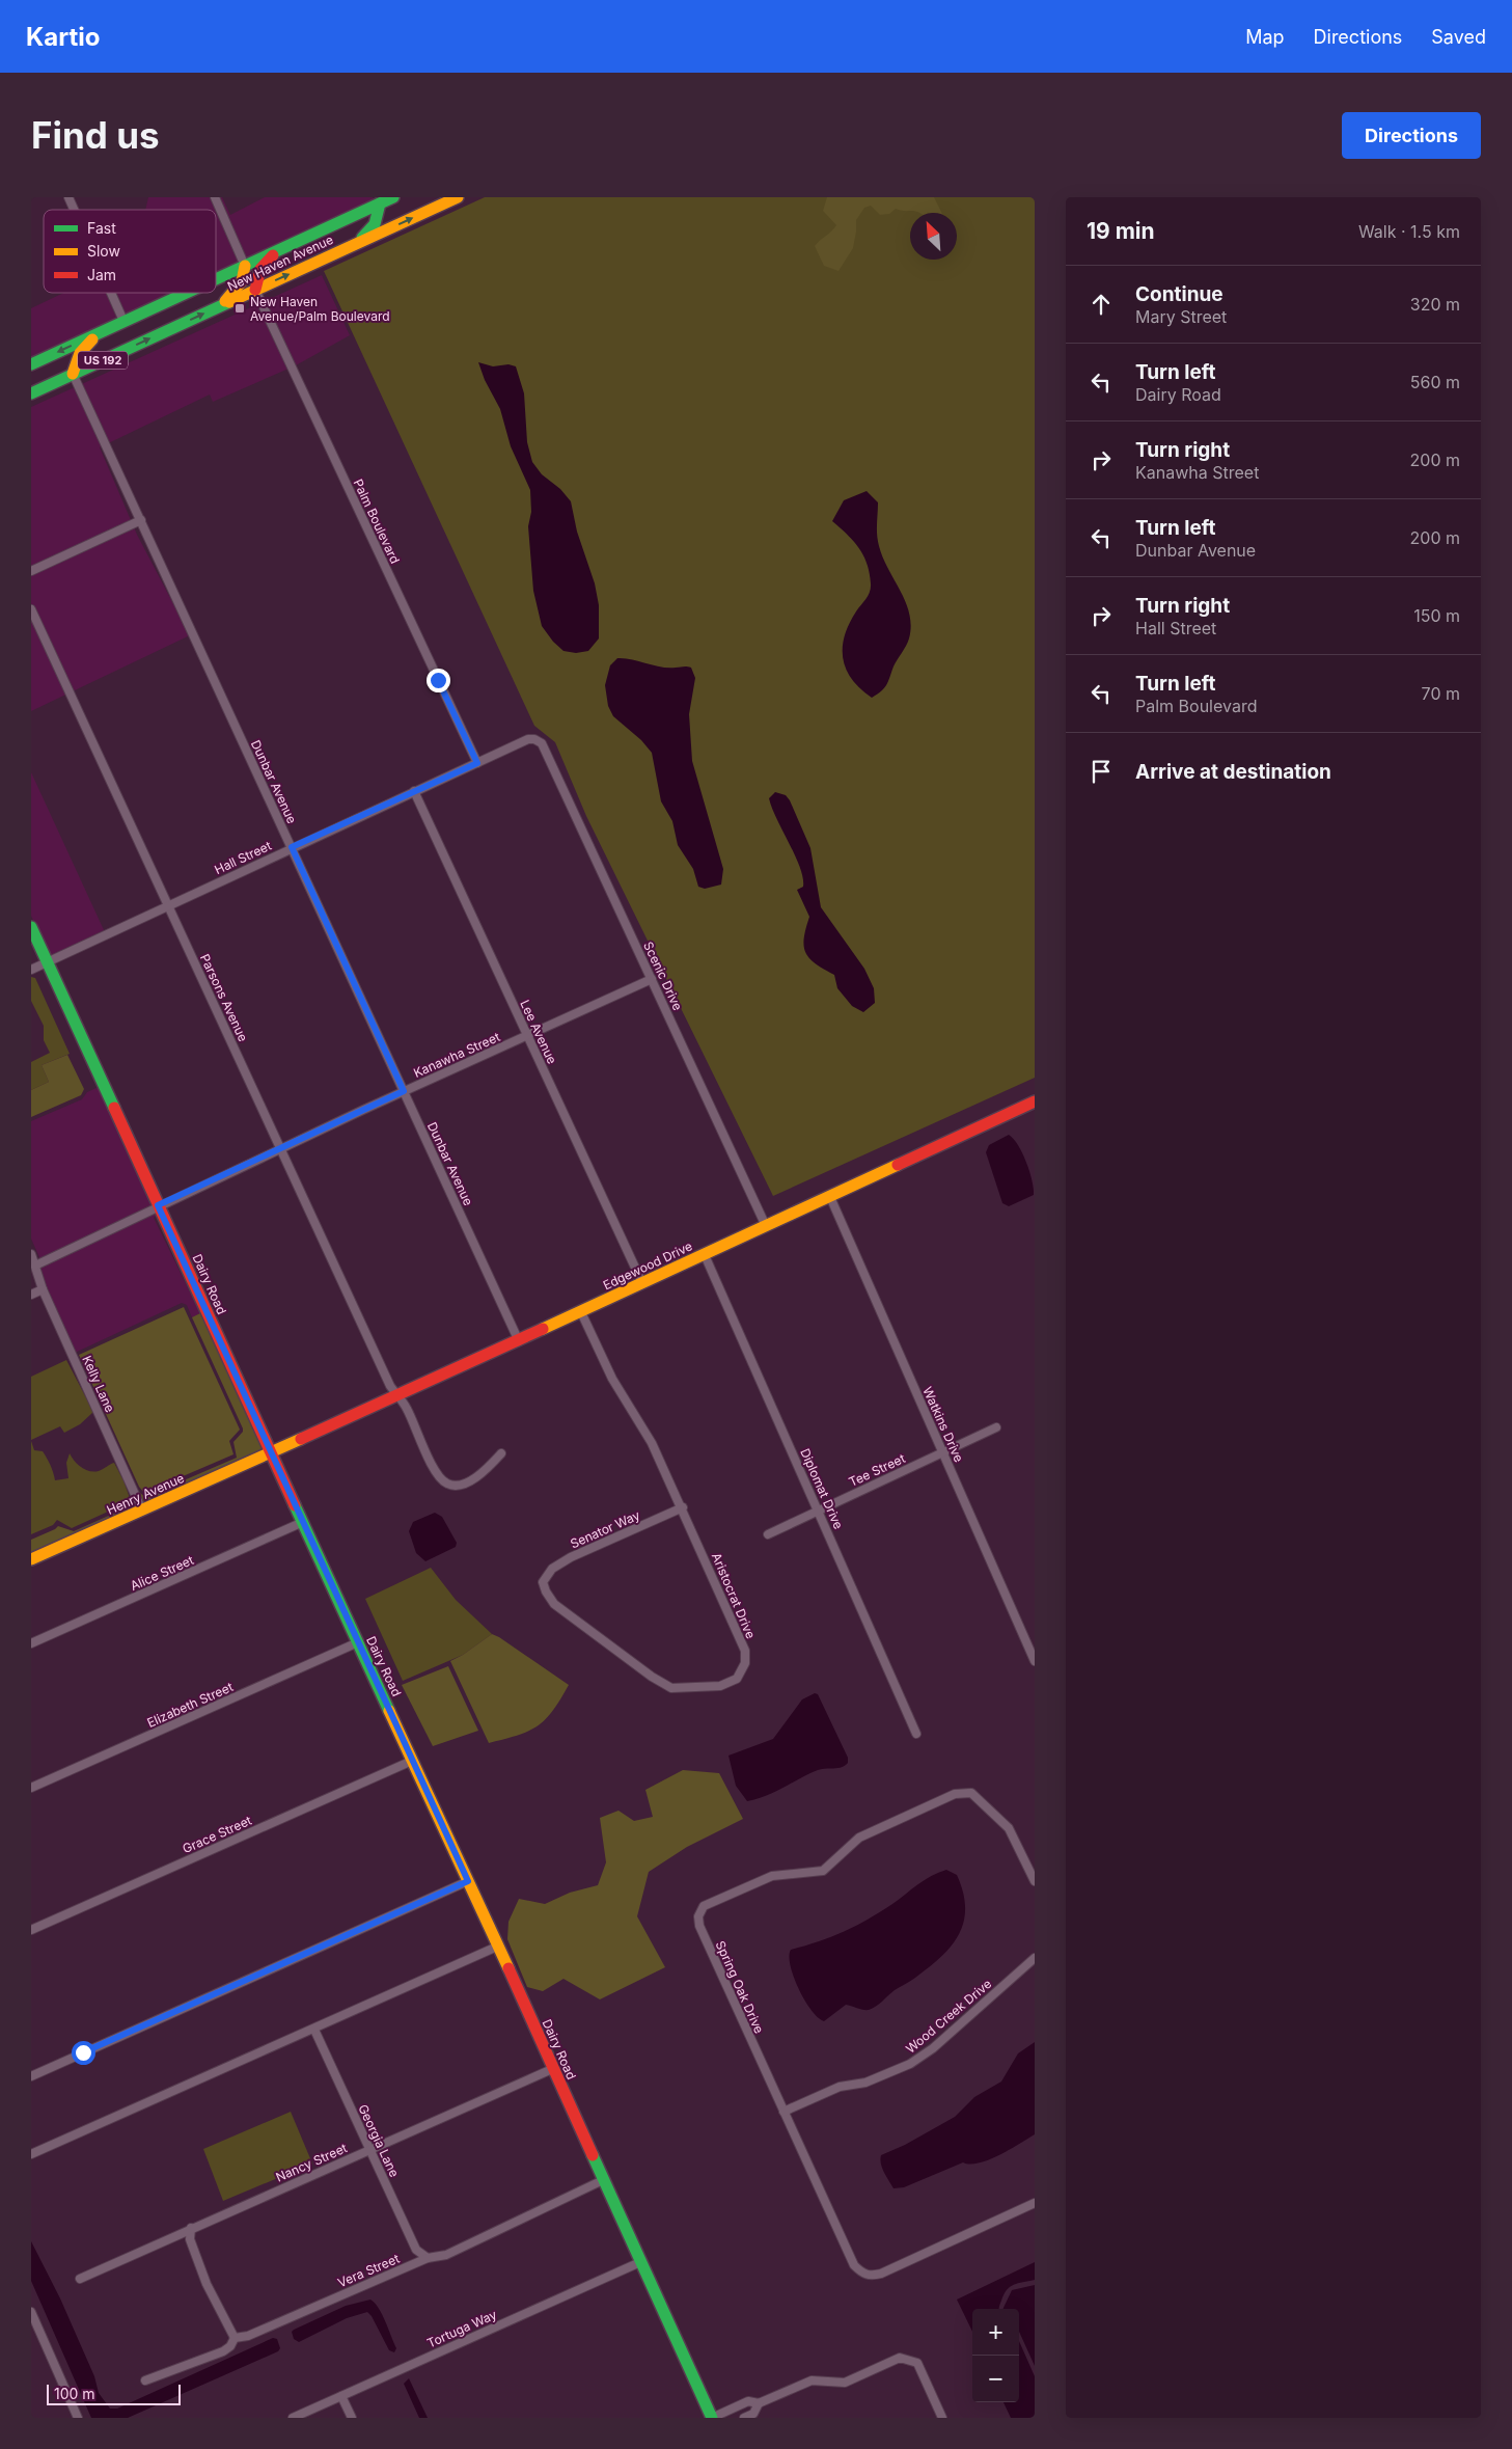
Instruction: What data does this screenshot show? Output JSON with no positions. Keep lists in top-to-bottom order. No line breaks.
{"streets":{"street":["New Haven Avenue","US 192","Palm Boulevard","Dunbar Avenue","Hall Street","Scenic Drive","Parsons Avenue","Lee Avenue","Kanawha Street","Edgewood Drive","Dairy Road","Kelly Lane","Watkins Drive","Tee Street","Diplomat Drive","Henry Avenue","Senator Way","Alice Street","Aristocrat Drive","Elizabeth Street","Grace Street","Spring Oak Drive","Wood Creek Drive","Georgia Lane","Nancy Street","Vera Street","Tortuga Way"]},"crossings":[["New Haven Avenue","Palm Boulevard"],["New Haven Avenue","Dunbar Avenue"],["Palm Boulevard","Hall Street"],["Dunbar Avenue","Hall Street"],["Dunbar Avenue","Kanawha Street"],["Dunbar Avenue","Edgewood Drive"],["Hall Street","Scenic Drive"],["Hall Street","Parsons Avenue"],["Hall Street","Lee Avenue"],["Hall Street","Dairy Road"],["Scenic Drive","Kanawha Street"],["Scenic Drive","Edgewood Drive"],["Parsons Avenue","Kanawha Street"],["Parsons Avenue","Edgewood Drive"],["Lee Avenue","Kanawha Street"],["Lee Avenue","Edgewood Drive"],["Kanawha Street","Dairy Road"],["Kanawha Street","Kelly Lane"],["Edgewood Drive","Dairy Road"],["Edgewood Drive","Watkins Drive"],["Edgewood Drive","Diplomat Drive"],["Edgewood Drive","Henry Avenue"],["Edgewood Drive","Aristocrat Drive"],["Dairy Road","Henry Avenue"],["Dairy Road","Alice Street"],["Dairy Road","Elizabeth Street"],["Dairy Road","Grace Street"],["Dairy Road","Nancy Street"],["Dairy Road","Vera Street"],["Dairy Road","Tortuga Way"],["Kelly Lane","Henry Avenue"],["Watkins Drive","Tee Street"],["Tee Street","Diplomat Drive"],["Senator Way","Aristocrat Drive"],["Spring Oak Drive","Wood Creek Drive"],["Georgia Lane","Nancy Street"],["Georgia Lane","Vera Street"]],"places":{"transit":["New Haven Avenue/Palm Boulevard"]},"legend":["Fast","Slow","Jam"],"scale_bar":"100 m","north":"top left","page":{"header":"Kartio","nav":["Map","Directions","Saved"],"buttons":"Directions","title":"Find us","heading":["19 min","Walk · 1.5 km"],"list":[["Continue","Mary Street","320 m"],["Turn left","Dairy Road","560 m"],["Turn right","Kanawha Street","200 m"],["Turn left","Dunbar Avenue","200 m"],["Turn right","Hall Street","150 m"],["Turn left","Palm Boulevard","70 m"],"Arrive at destination"],"map_buttons":["+","−"],"scale":"100 m"}}
